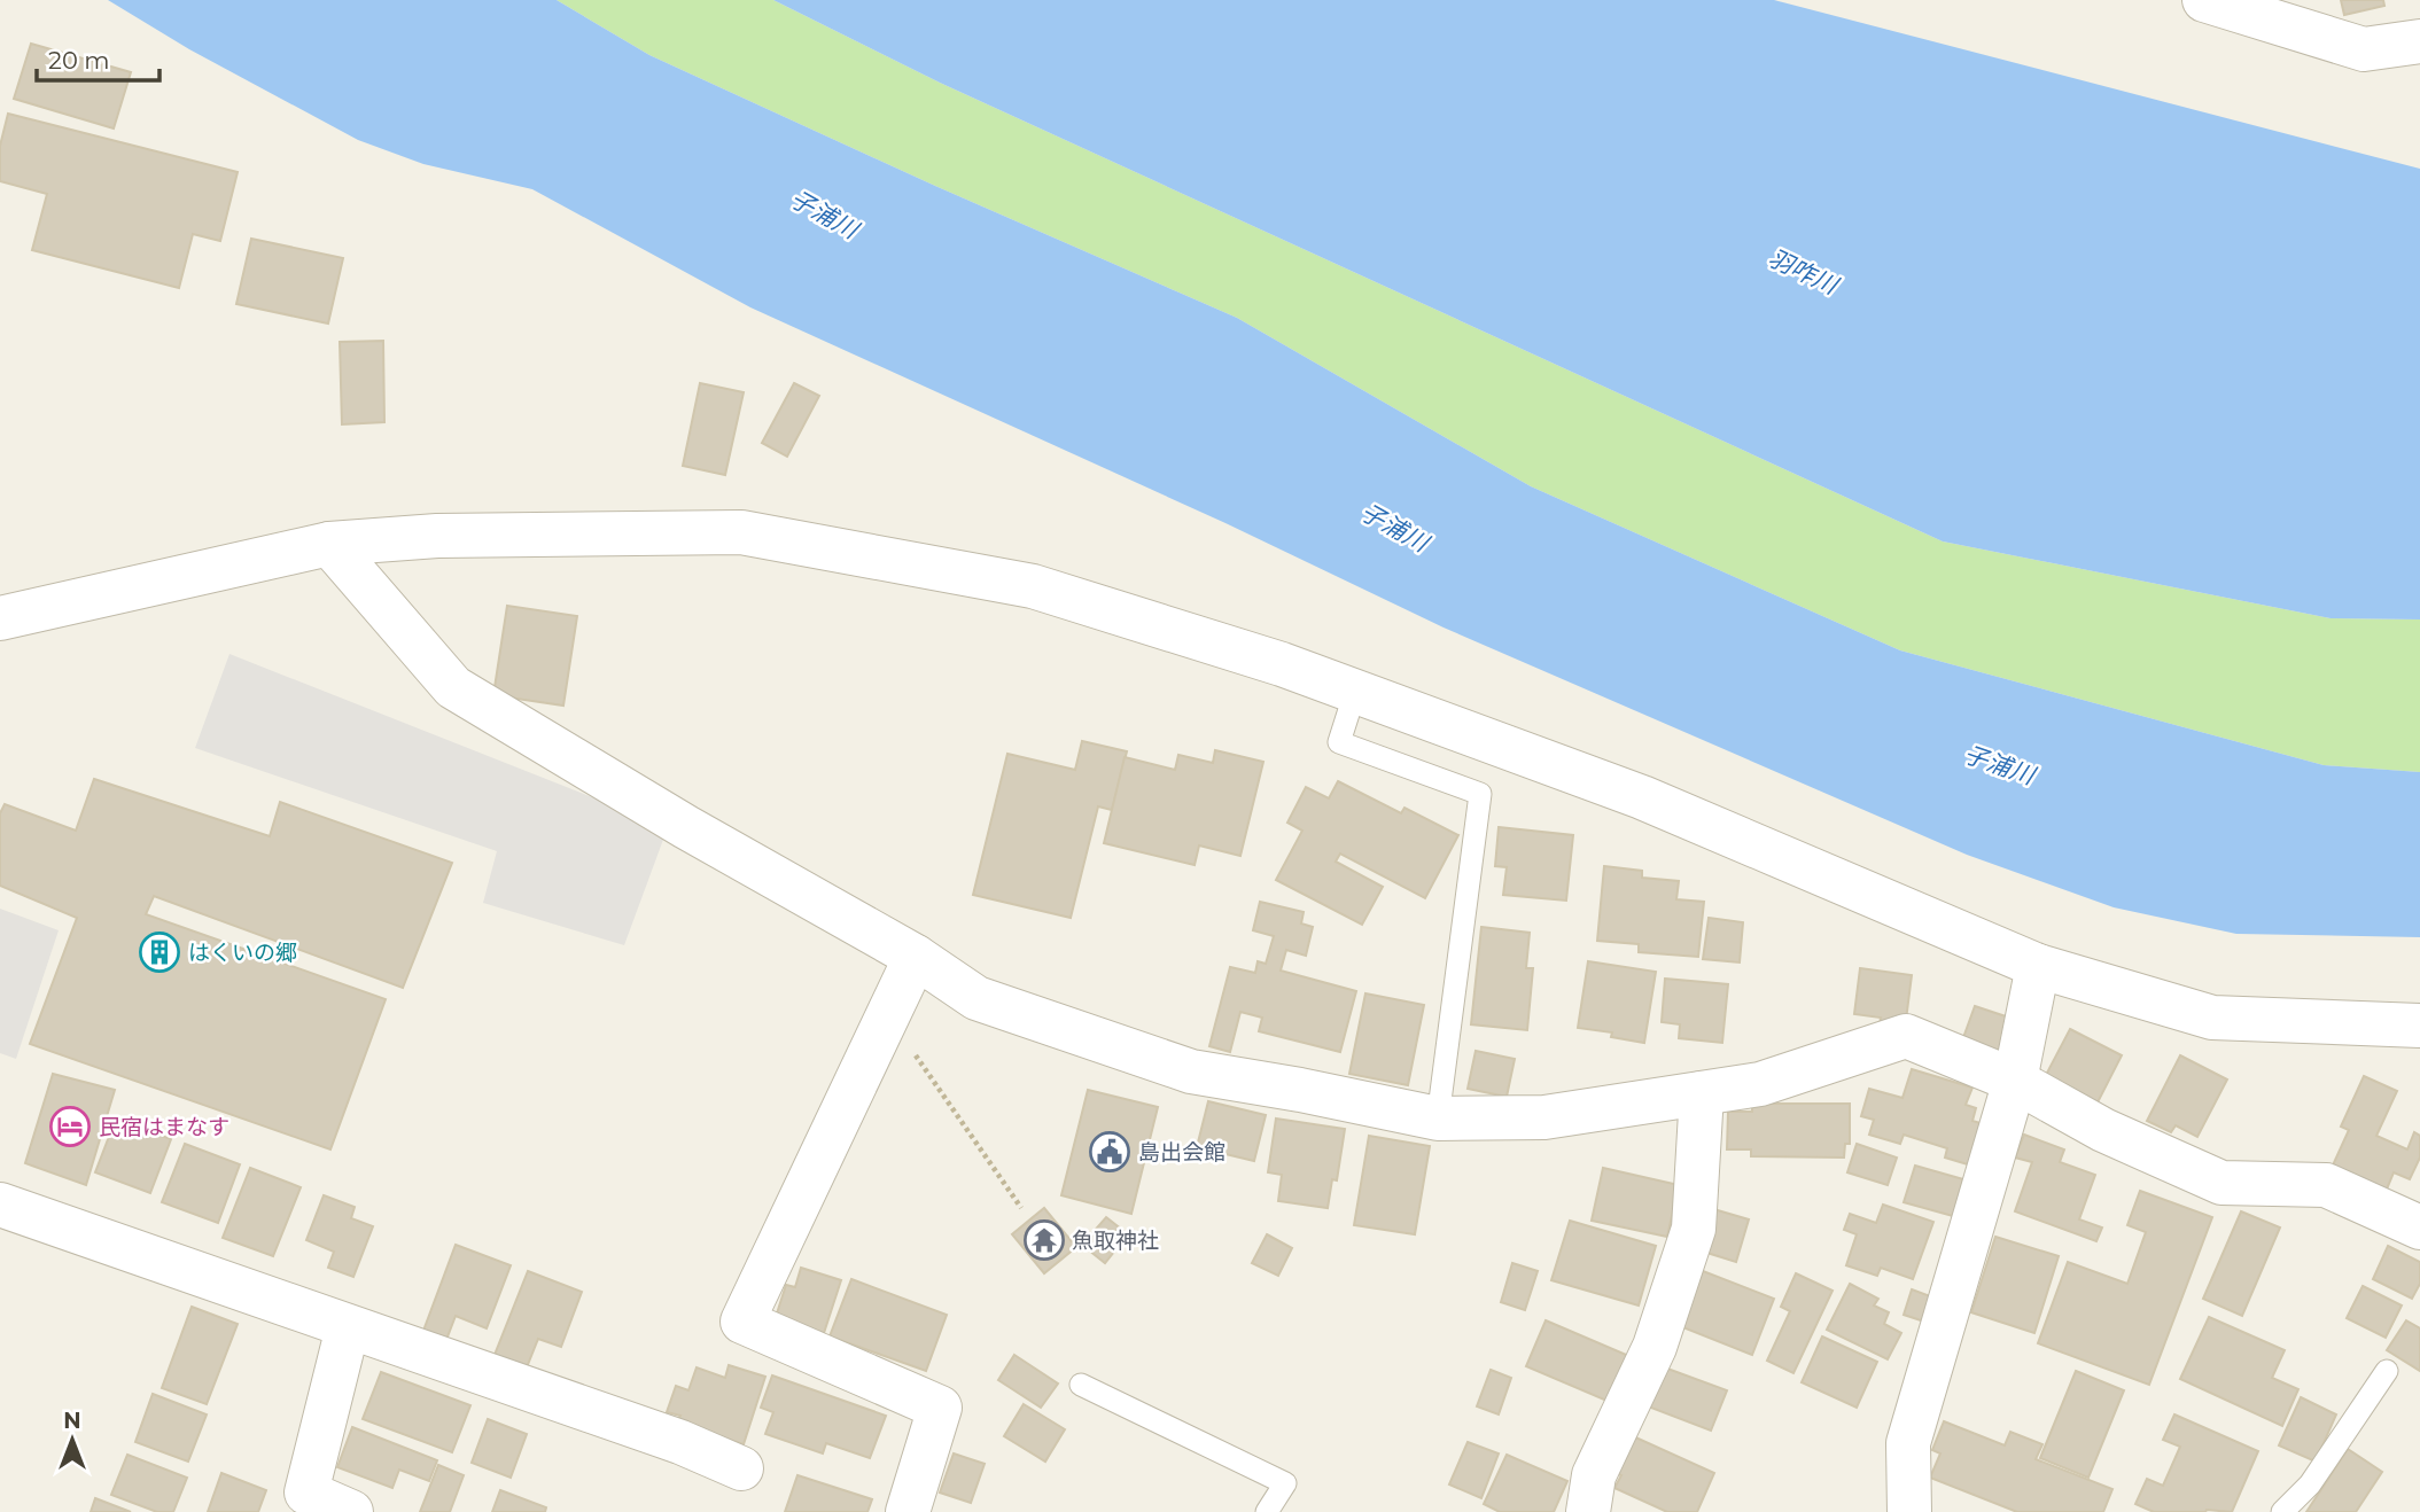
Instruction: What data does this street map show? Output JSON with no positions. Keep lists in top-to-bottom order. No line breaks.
{"water":["子浦川","羽咋川"],"places":{"building":["はくいの郷"],"hotel":["民宿はまなす"],"public building":["島出会館"],"temple":["魚取神社"]},"scale_bar":"20 m","north":"top"}
